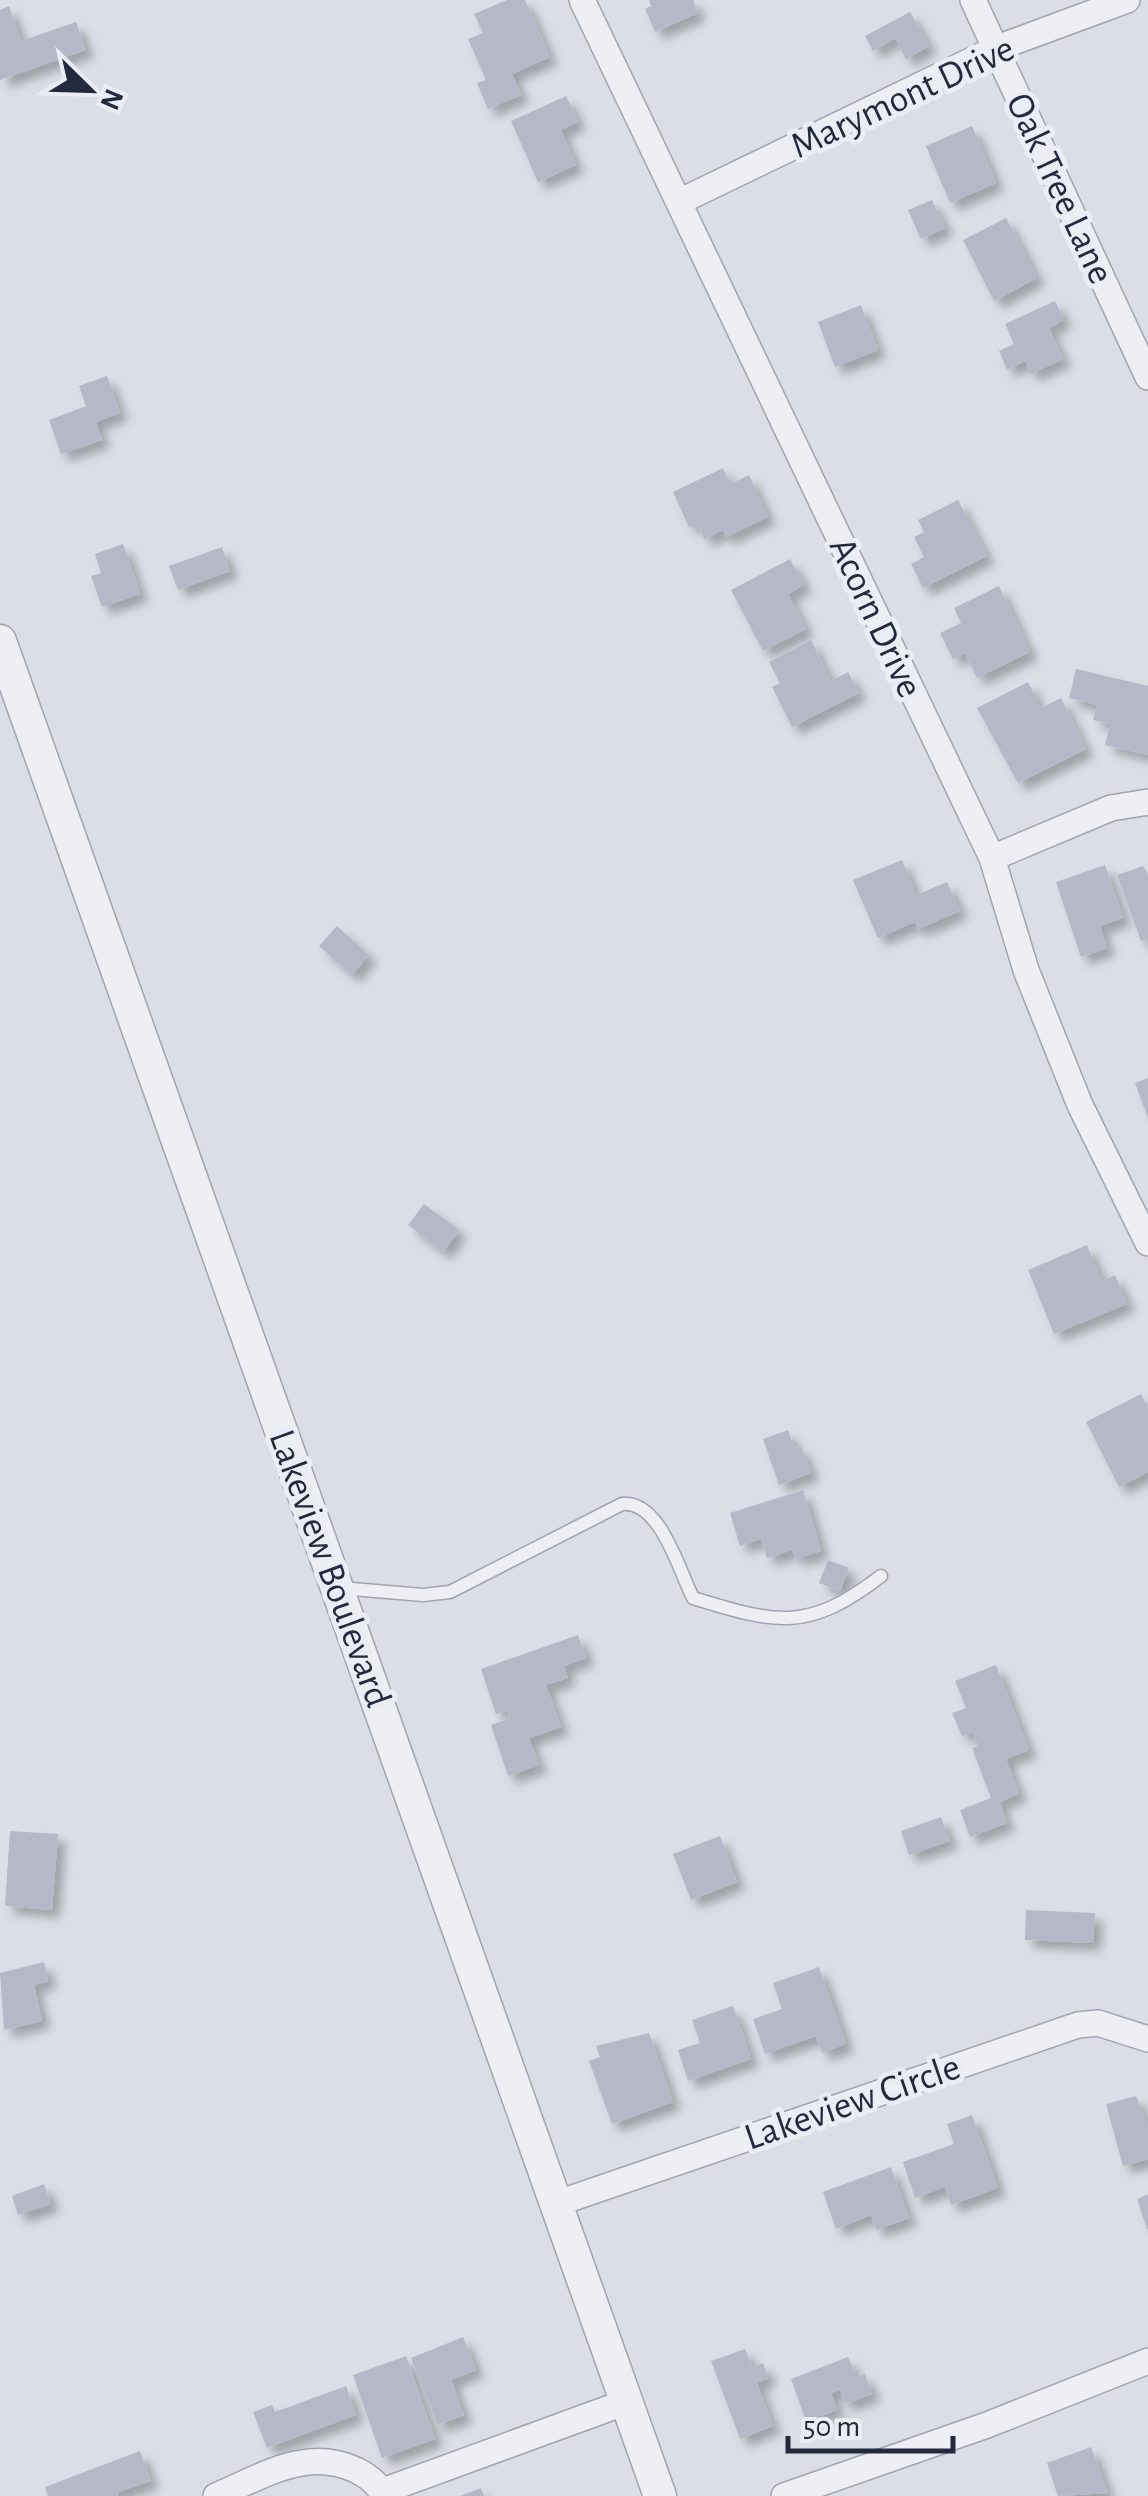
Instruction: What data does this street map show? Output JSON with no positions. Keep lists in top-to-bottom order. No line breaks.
{"streets":{"street":["Marymont Drive","Oak Tree Lane","Acorn Drive","Lakeview Boulevard","Lakeview Circle"]},"crossings":[["Marymont Drive","Oak Tree Lane"],["Marymont Drive","Acorn Drive"],["Lakeview Boulevard","Lakeview Circle"]],"scale_bar":"50 m","north":"bottom right"}
